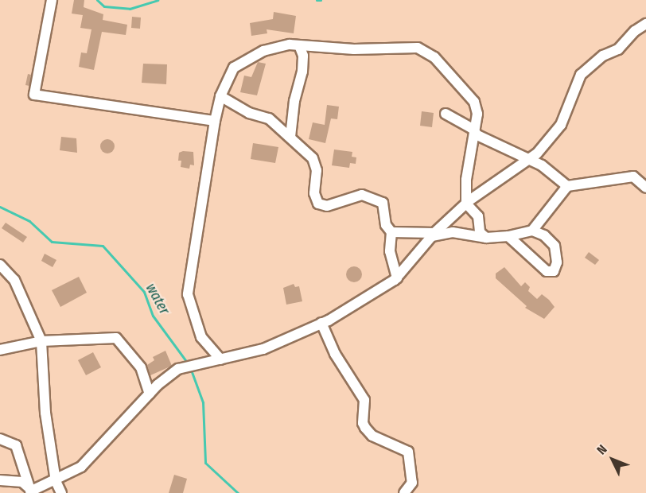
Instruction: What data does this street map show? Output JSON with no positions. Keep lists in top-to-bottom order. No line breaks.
{"water":["water"],"north":"top left"}
